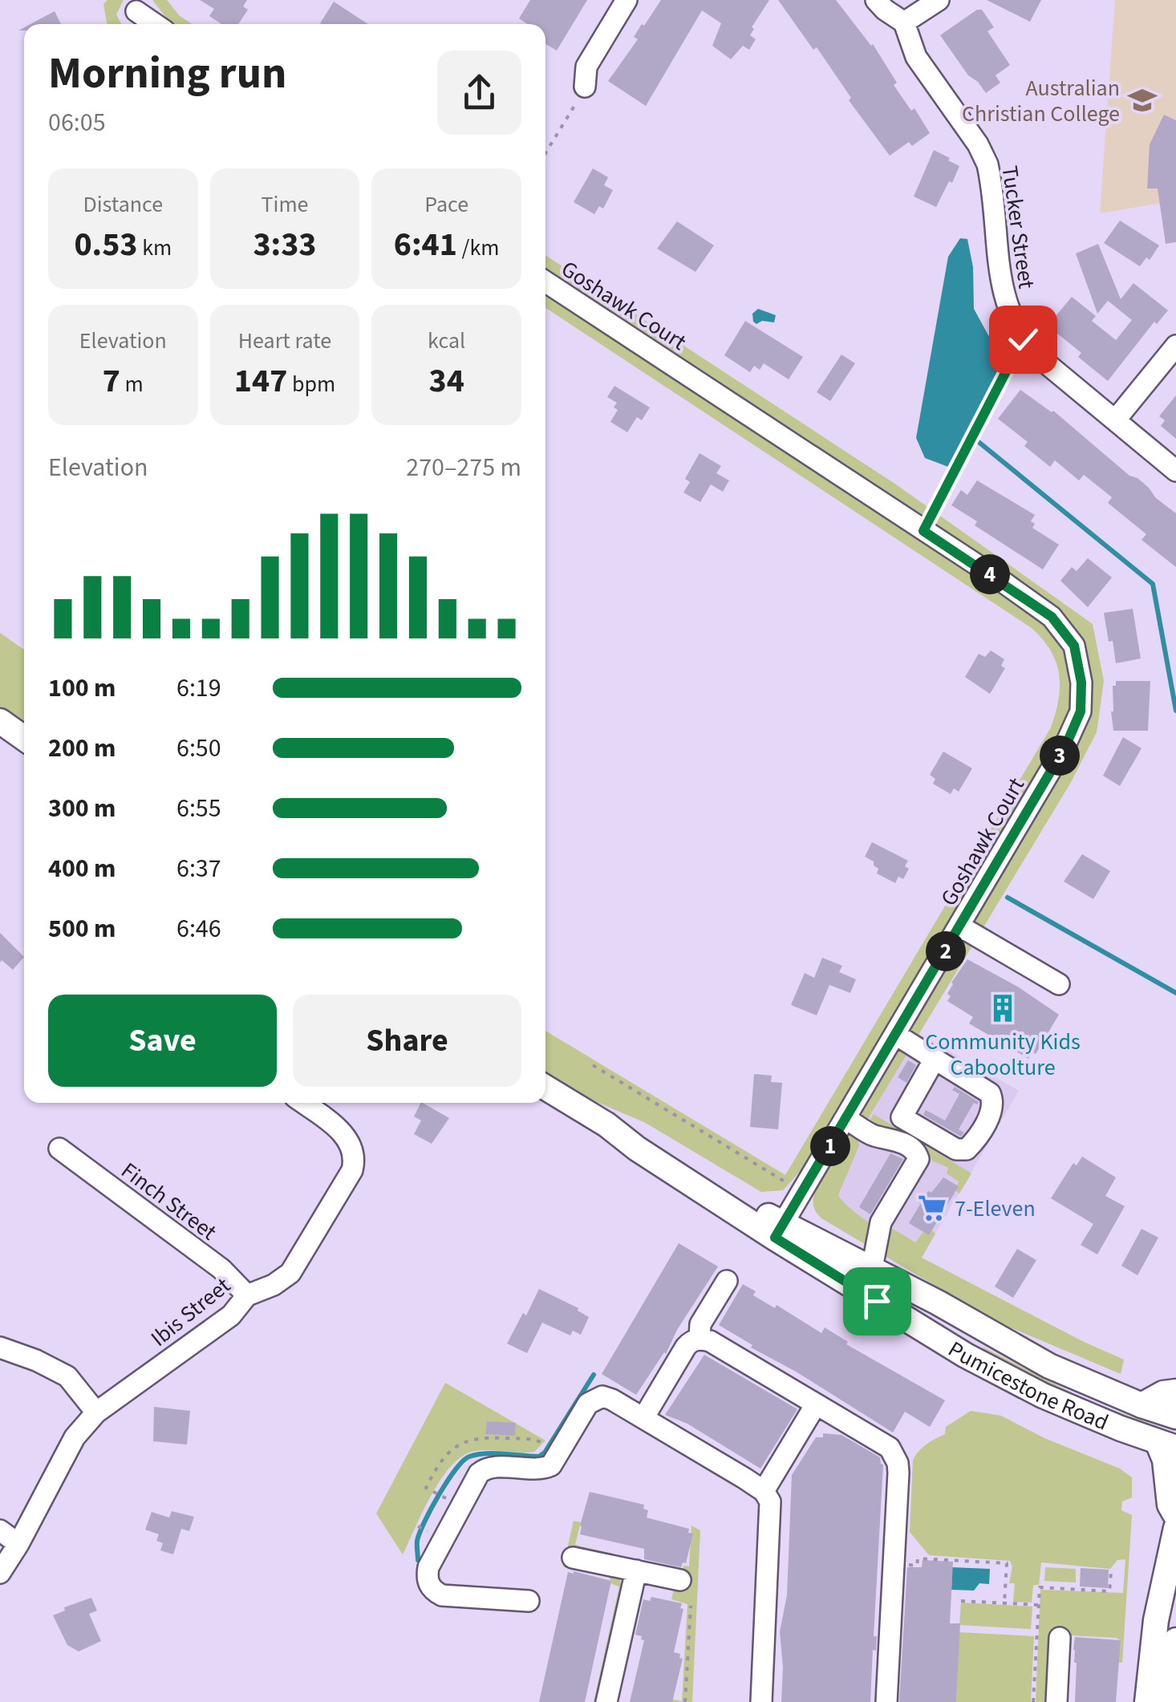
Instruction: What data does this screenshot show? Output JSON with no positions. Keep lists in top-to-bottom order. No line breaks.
{"streets":{"main road":["Pumicestone Road"],"street":["Tucker Street","Goshawk Court","Finch Street","Ibis Street"]},"crossings":[["Goshawk Court","Pumicestone Road"],["Finch Street","Ibis Street"]],"places":{"school or university":["Australian Christian College"],"building":["Community Kids Caboolture"],"supermarket":["7-Eleven"]},"page":{"heading":["Morning run","06:05"],"stats":[["Distance","0.53 km"],["Time","3:33"],["Pace","6:41 /km"],["Elevation","7 m"],["Heart rate","147 bpm"],["kcal","34"]],"chart":["Elevation","270–275 m"],"pins":["4","3","2","1"],"list":[{"name":"100 m","note":"6:19"},{"name":"200 m","note":"6:50"},{"name":"300 m","note":"6:55"},{"name":"400 m","note":"6:37"},{"name":"500 m","note":"6:46"}],"buttons":["Save","Share"]}}
